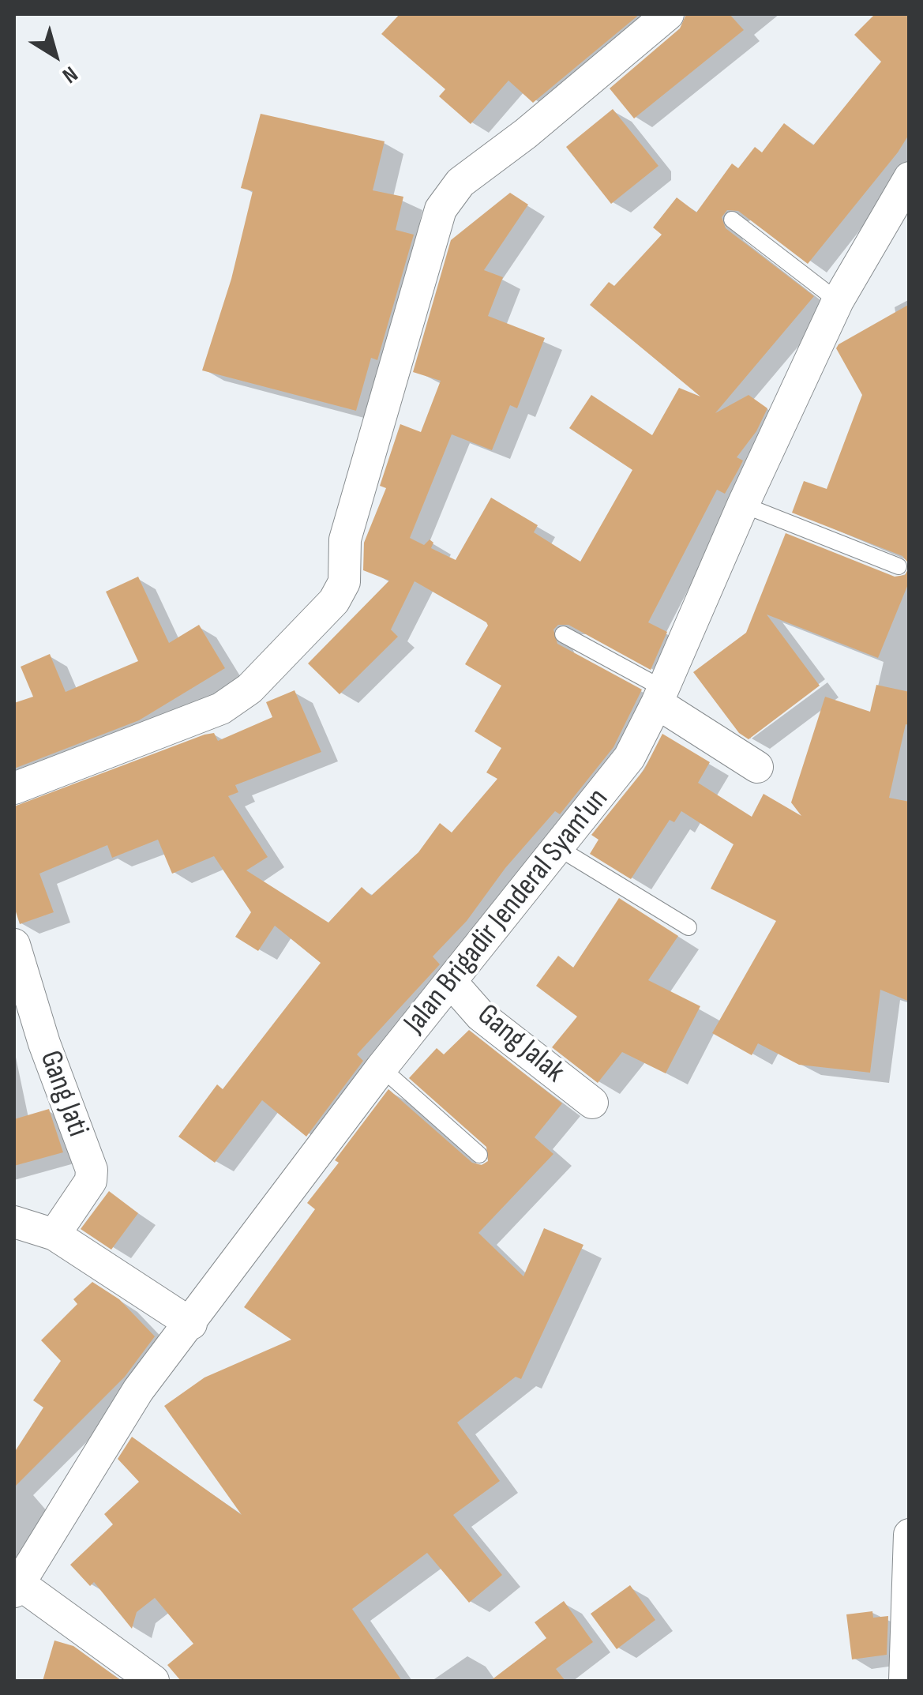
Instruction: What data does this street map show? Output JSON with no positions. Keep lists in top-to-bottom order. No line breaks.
{"streets":{"street":["Jalan Brigadir Jenderal Syam'un","Gang Jalak","Gang Jati"]},"crossings":[["Jalan Brigadir Jenderal Syam'un","Gang Jalak"]],"north":"bottom right"}
